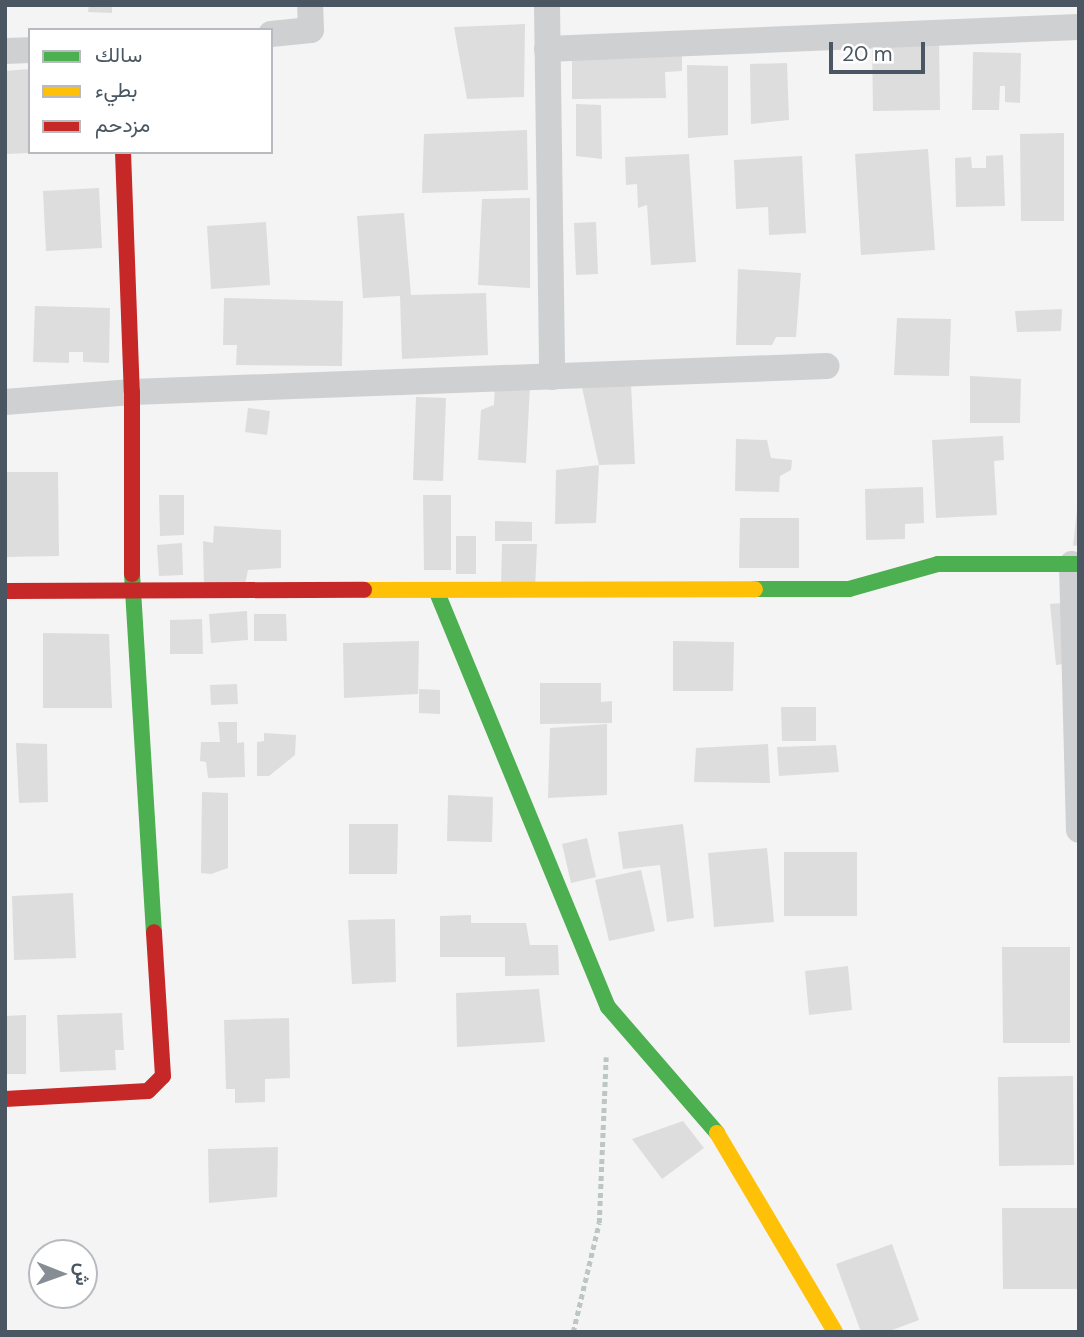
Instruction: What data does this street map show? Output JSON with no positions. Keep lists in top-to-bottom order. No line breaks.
{"legend":["سالك","بطيء","مزدحم"],"scale_bar":"20 m","north":"right"}
